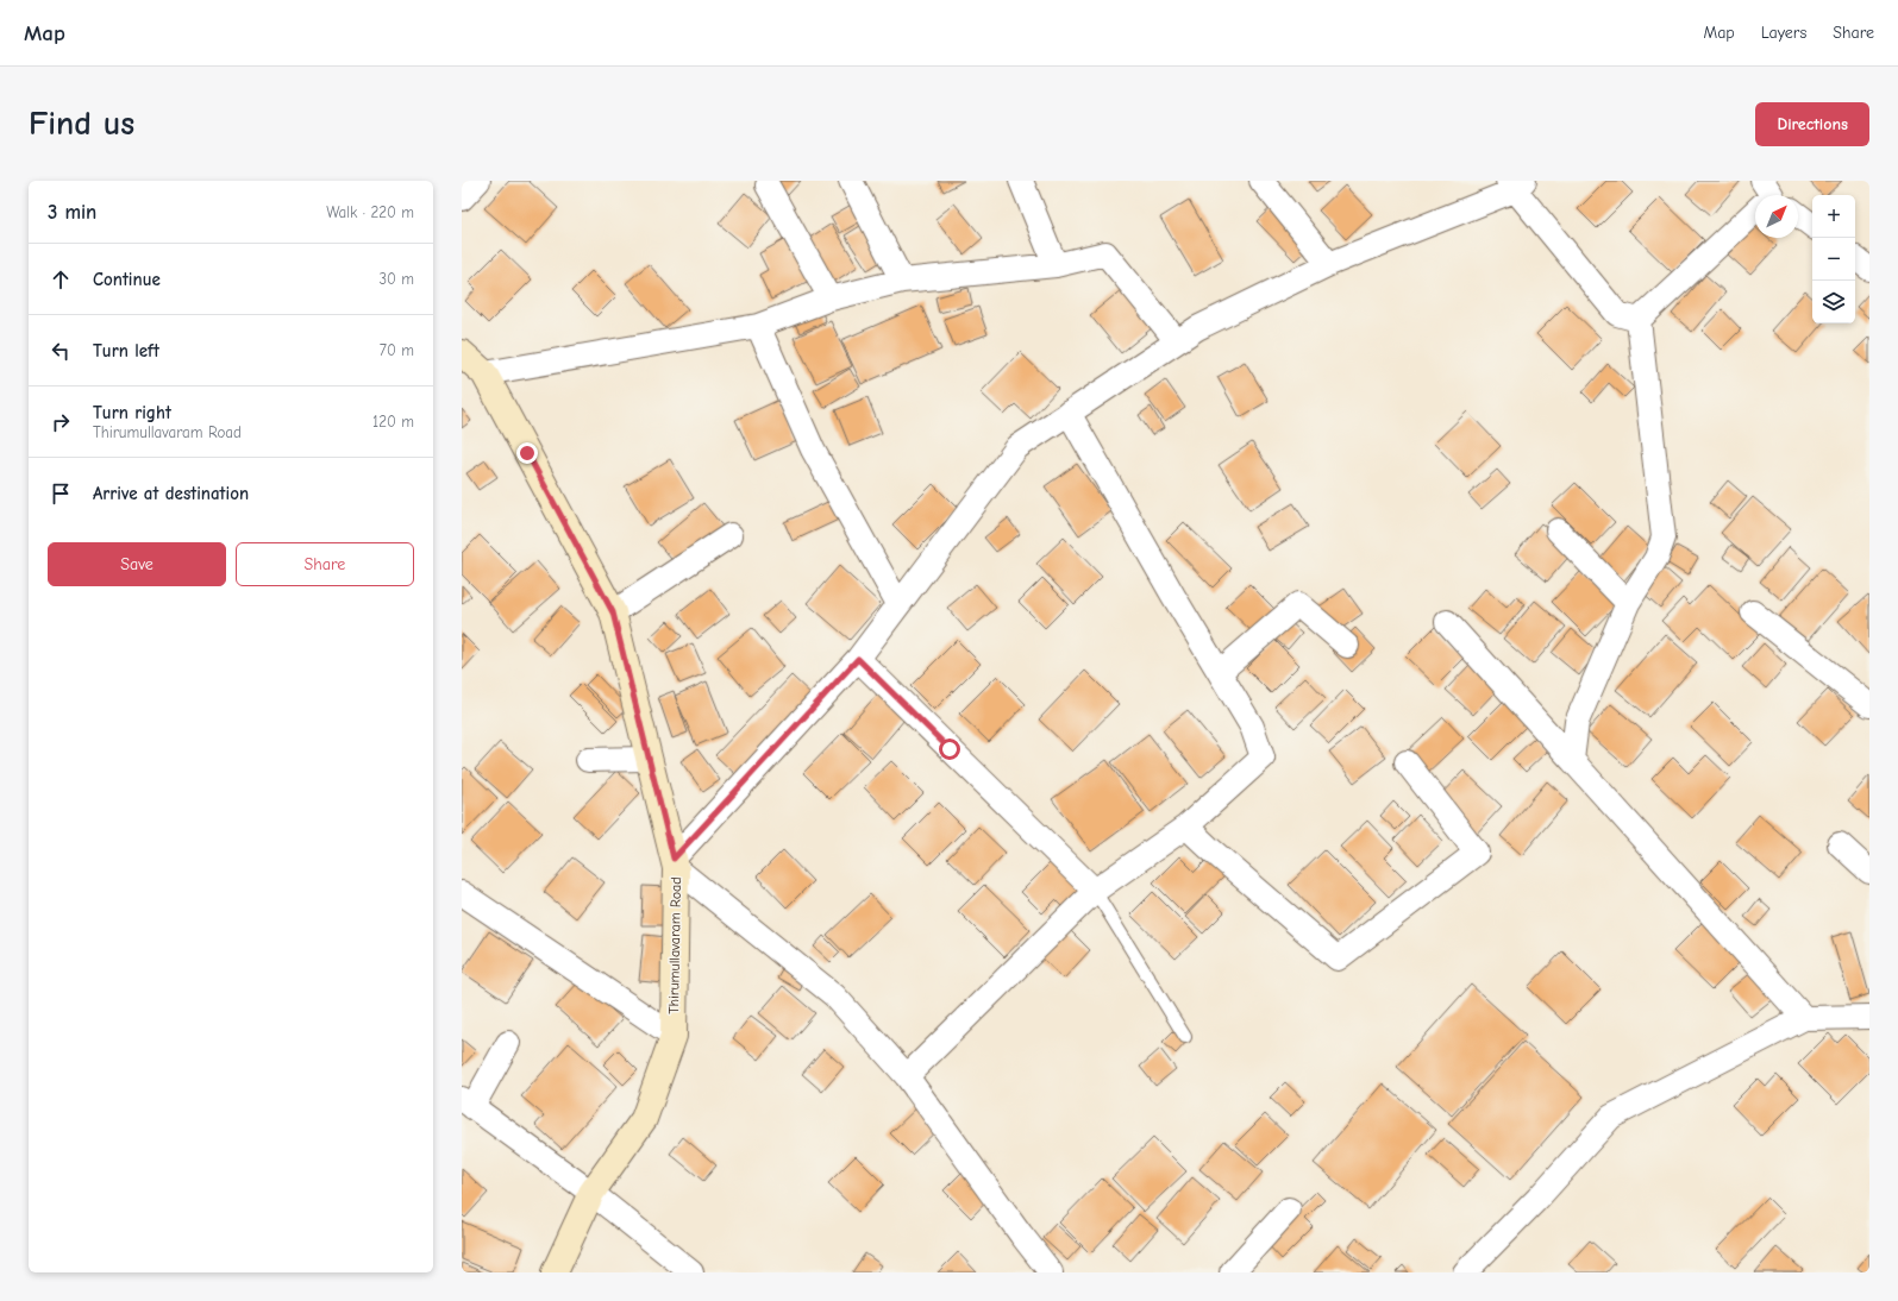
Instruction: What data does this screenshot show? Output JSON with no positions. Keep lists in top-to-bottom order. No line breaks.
{"streets":{"street":["Thirumullavaram Road"]},"north":"top right","page":{"header":"Map","nav":["Map","Layers","Share"],"buttons":["Directions",["Save","Share"]],"title":"Find us","heading":["3 min","Walk · 220 m"],"map_buttons":["+","−"],"list":[["Continue","30 m"],["Turn left","70 m"],["Turn right","Thirumullavaram Road","120 m"],"Arrive at destination"]}}
